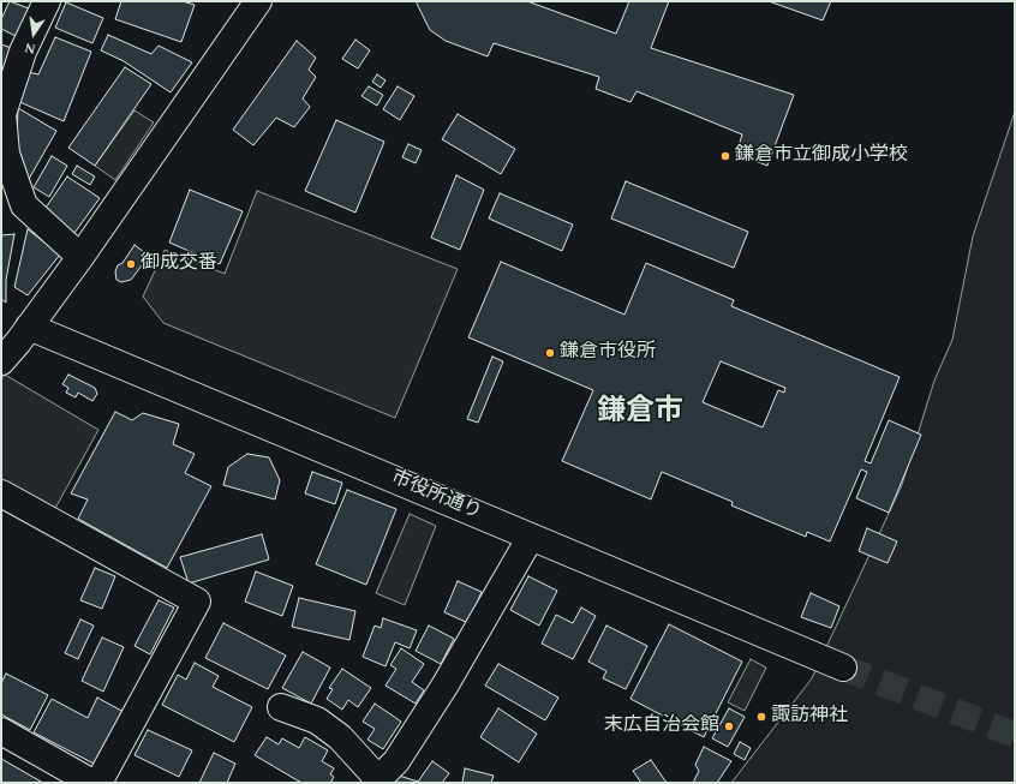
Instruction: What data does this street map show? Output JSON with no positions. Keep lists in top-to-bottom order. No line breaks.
{"streets":{"street":["市役所通り"]},"districts":["鎌倉市"],"places":["鎌倉市立御成小学校","御成交番","鎌倉市役所","諏訪神社","末広自治会館"],"north":"bottom"}
